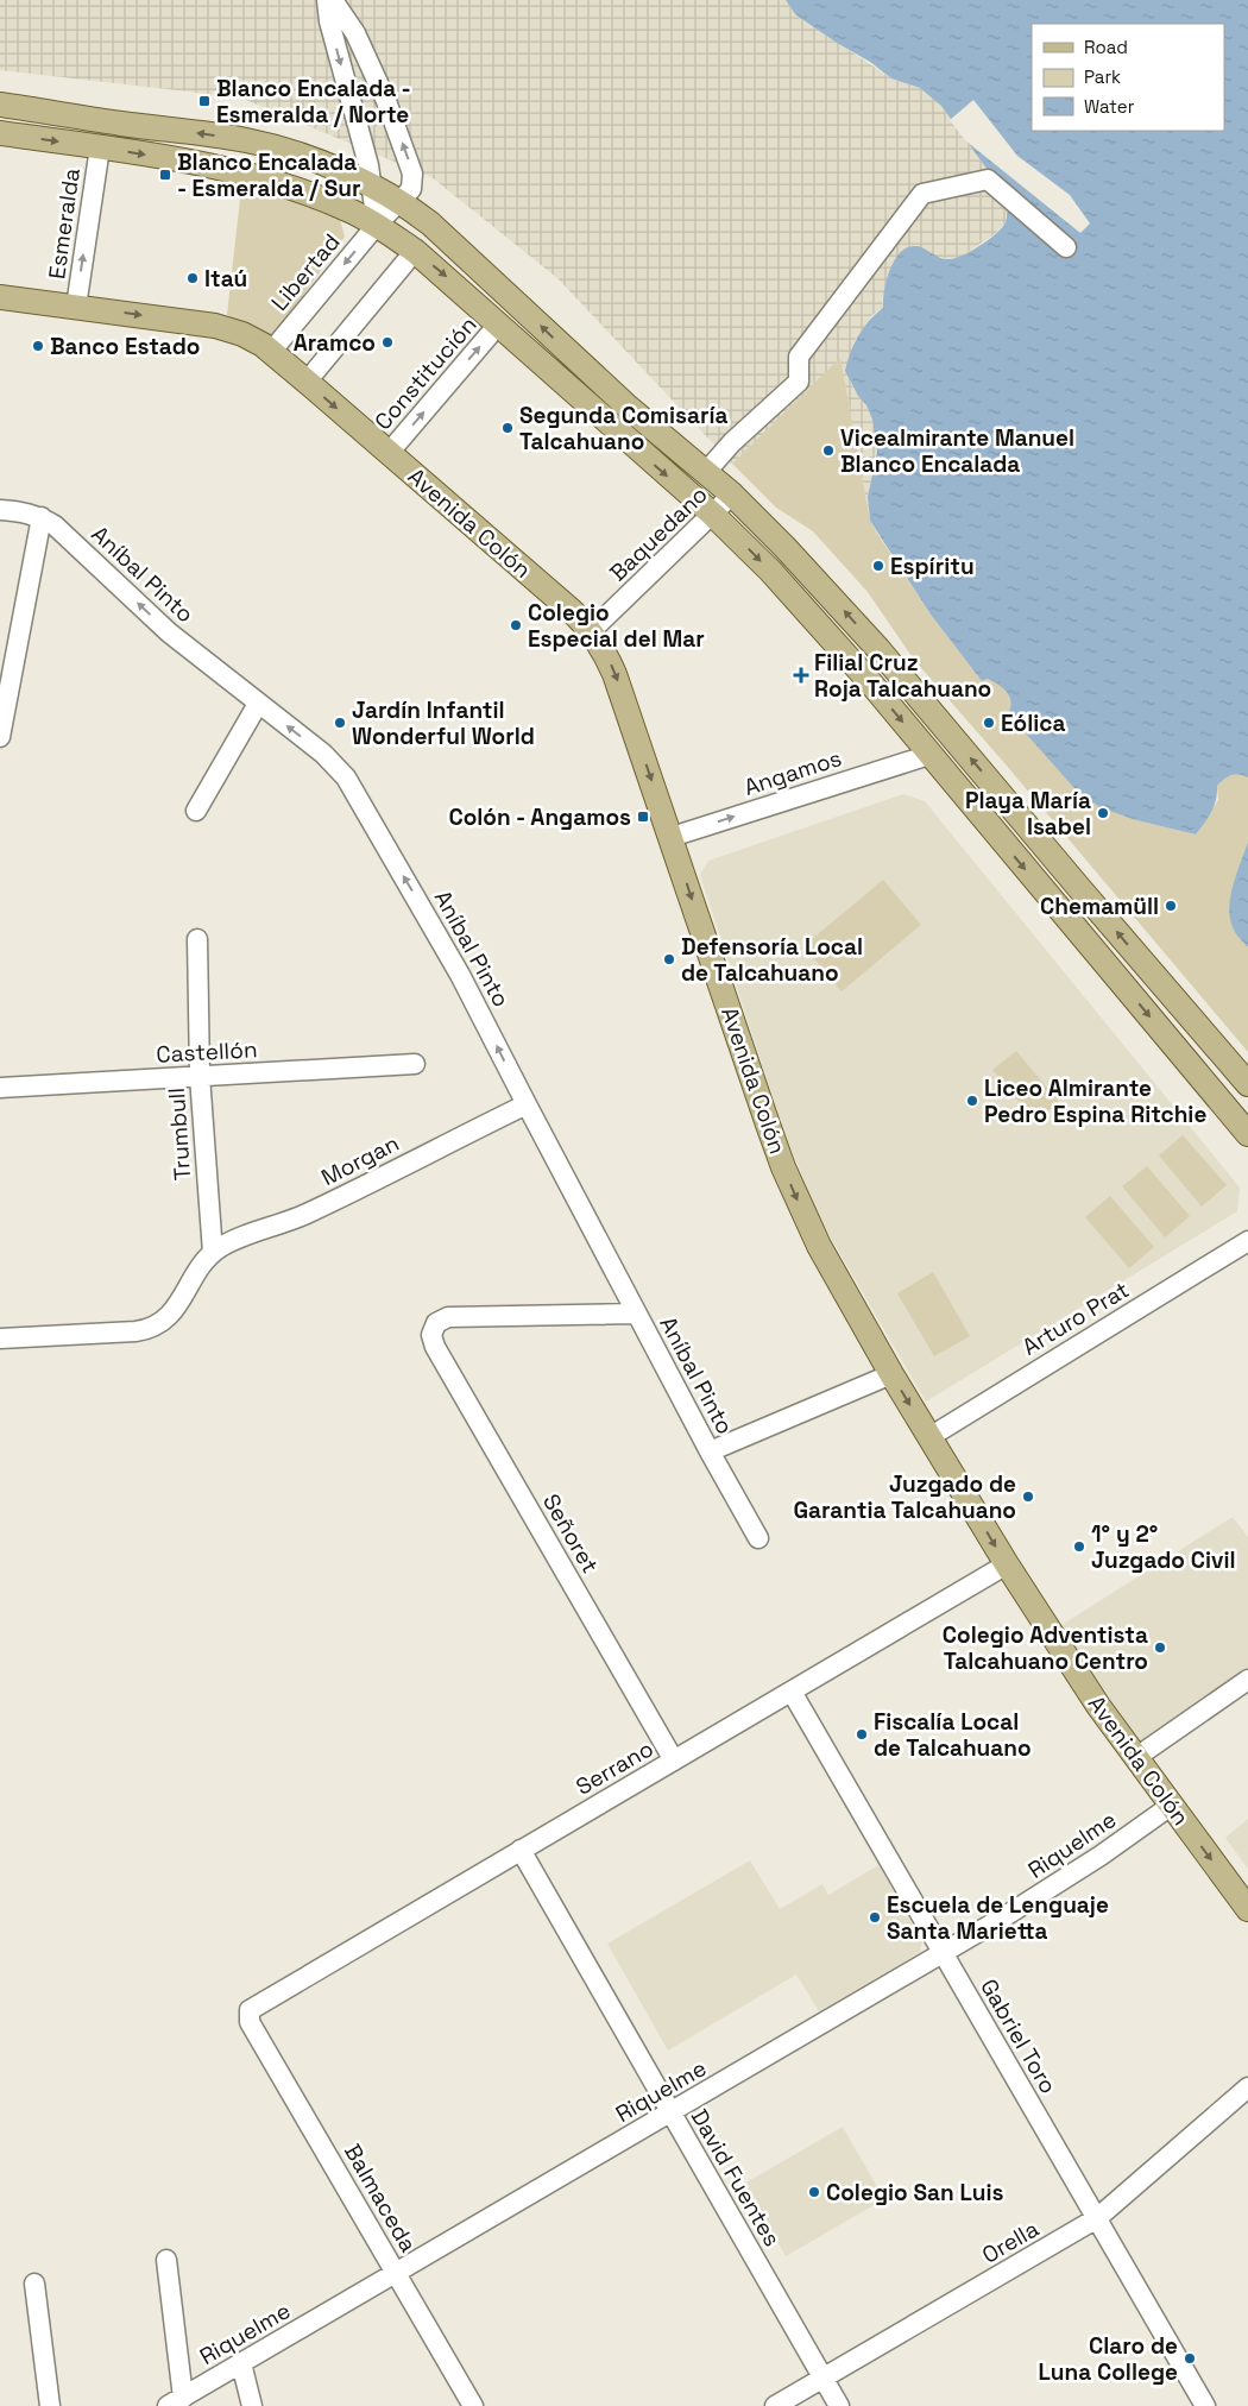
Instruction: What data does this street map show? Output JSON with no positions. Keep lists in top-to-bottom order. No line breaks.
{"streets":{"main road":["Avenida Colón"],"street":["Esmeralda","Libertad","Constitución","Baquedano","Aníbal Pinto","Angamos","Castellón","Trumbull","Morgan","Arturo Prat","Señoret","Serrano","Riquelme","Gabriel Toro","David Fuentes","Balmaceda","Orella"]},"crossings":[["Esmeralda","Avenida Colón"],["Libertad","Avenida Colón"],["Constitución","Avenida Colón"],["Avenida Colón","Baquedano"],["Avenida Colón","Angamos"],["Avenida Colón","Arturo Prat"],["Avenida Colón","Serrano"],["Avenida Colón","Riquelme"],["Aníbal Pinto","Morgan"],["Aníbal Pinto","Señoret"],["Castellón","Trumbull"],["Trumbull","Morgan"],["Señoret","Serrano"],["Serrano","Gabriel Toro"],["Serrano","David Fuentes"],["Serrano","Balmaceda"],["Riquelme","Gabriel Toro"],["Riquelme","David Fuentes"],["Riquelme","Balmaceda"],["Gabriel Toro","Orella"],["David Fuentes","Orella"]],"one_way":["Esmeralda","Avenida Colón","Aníbal Pinto","Angamos"],"places":{"transit":["Blanco Encalada - Esmeralda / Norte","Blanco Encalada - Esmeralda / Sur","Colón - Angamos"],"other":["Itaú","Aramco","Banco Estado","Segunda Comisaría Talcahuano","Vicealmirante Manuel Blanco Encalada","Espíritu","Colegio Especial del Mar","Jardín Infantil Wonderful World","Eólica","Playa María Isabel","Chemamüll","Defensoría Local de Talcahuano","Liceo Almirante Pedro Espina Ritchie","Juzgado de Garantia Talcahuano","1° y 2° Juzgado Civil","Colegio Adventista Talcahuano Centro","Fiscalía Local de Talcahuano","Escuela de Lenguaje Santa Marietta","Colegio San Luis","Claro de Luna College"],"health":["Filial Cruz Roja Talcahuano"]},"legend":["Road","Park","Water"]}
